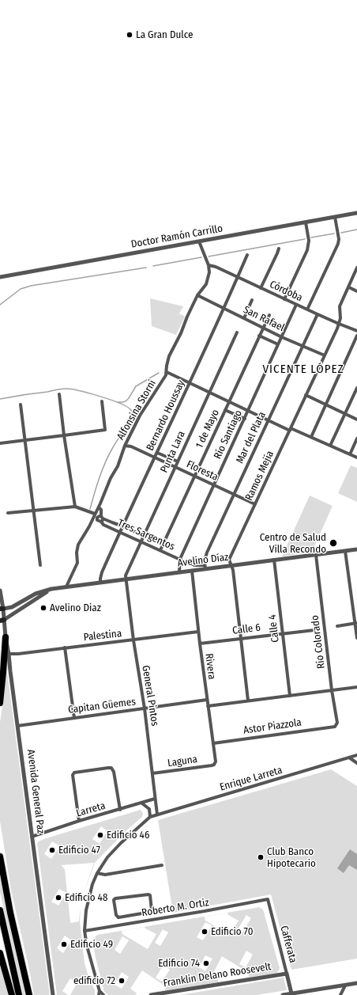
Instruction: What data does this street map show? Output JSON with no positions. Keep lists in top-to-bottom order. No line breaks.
{"streets":{"street":["Doctor Ramón Carrillo","Córdoba","San Rafael","Alfonsina Storni","Bernardo Houssay","1 de Mayo","Río Santiago","Mar del Plata","Punta Lara","Floresta","Ramos Mejía","Tres Sargentos","Avelino Díaz","Calle 4","Calle 6","Palestina","Río Colorado","Rivera","General Pintos","Capitan Güemes","Astor Piazzola","Laguna","Enrique Larreta","Avenida General Paz","Larreta","Roberto M. Ortiz","Cafferata","Franklin Delano Roosevelt"]},"crossings":[["Doctor Ramón Carrillo","Alfonsina Storni"],["Córdoba","Alfonsina Storni"],["Córdoba","Bernardo Houssay"],["Córdoba","Río Santiago"],["Córdoba","Mar del Plata"],["Córdoba","Ramos Mejía"],["San Rafael","Alfonsina Storni"],["San Rafael","Bernardo Houssay"],["San Rafael","1 de Mayo"],["San Rafael","Río Santiago"],["San Rafael","Mar del Plata"],["San Rafael","Ramos Mejía"],["Alfonsina Storni","Floresta"],["Alfonsina Storni","Avelino Díaz"],["Bernardo Houssay","Floresta"],["Bernardo Houssay","Tres Sargentos"],["Bernardo Houssay","Avelino Díaz"],["1 de Mayo","Floresta"],["1 de Mayo","Tres Sargentos"],["Río Santiago","Floresta"],["Río Santiago","Tres Sargentos"],["Río Santiago","Avelino Díaz"],["Mar del Plata","Floresta"],["Mar del Plata","Tres Sargentos"],["Mar del Plata","Avelino Díaz"],["Punta Lara","Floresta"],["Punta Lara","Tres Sargentos"],["Punta Lara","Avelino Díaz"],["Punta Lara","General Pintos"],["Floresta","Ramos Mejía"],["Ramos Mejía","Avelino Díaz"],["Ramos Mejía","Calle 6"],["Tres Sargentos","Avelino Díaz"],["Avelino Díaz","Calle 4"],["Avelino Díaz","Río Colorado"],["Avelino Díaz","Rivera"],["Avelino Díaz","General Pintos"],["Avelino Díaz","Avenida General Paz"],["Calle 4","Calle 6"],["Calle 6","Rivera"],["Palestina","Rivera"],["Palestina","General Pintos"],["Palestina","Avenida General Paz"],["Río Colorado","Astor Piazzola"],["Rivera","Capitan Güemes"],["Rivera","Astor Piazzola"],["Rivera","Laguna"],["General Pintos","Capitan Güemes"],["General Pintos","Laguna"],["General Pintos","Enrique Larreta"],["General Pintos","Larreta"],["Capitan Güemes","Avenida General Paz"],["Avenida General Paz","Larreta"],["Roberto M. Ortiz","Cafferata"],["Cafferata","Franklin Delano Roosevelt"]],"districts":["VICENTE LÓPEZ"],"places":["La Gran Dulce","Centro de Salud Villa Recondo","Avelino Diaz","Edificio 46","Edificio 47","Club Banco Hipotecario","Edificio 48","Edificio 70","Edificio 49","Edificio 74","edificio 72"]}
